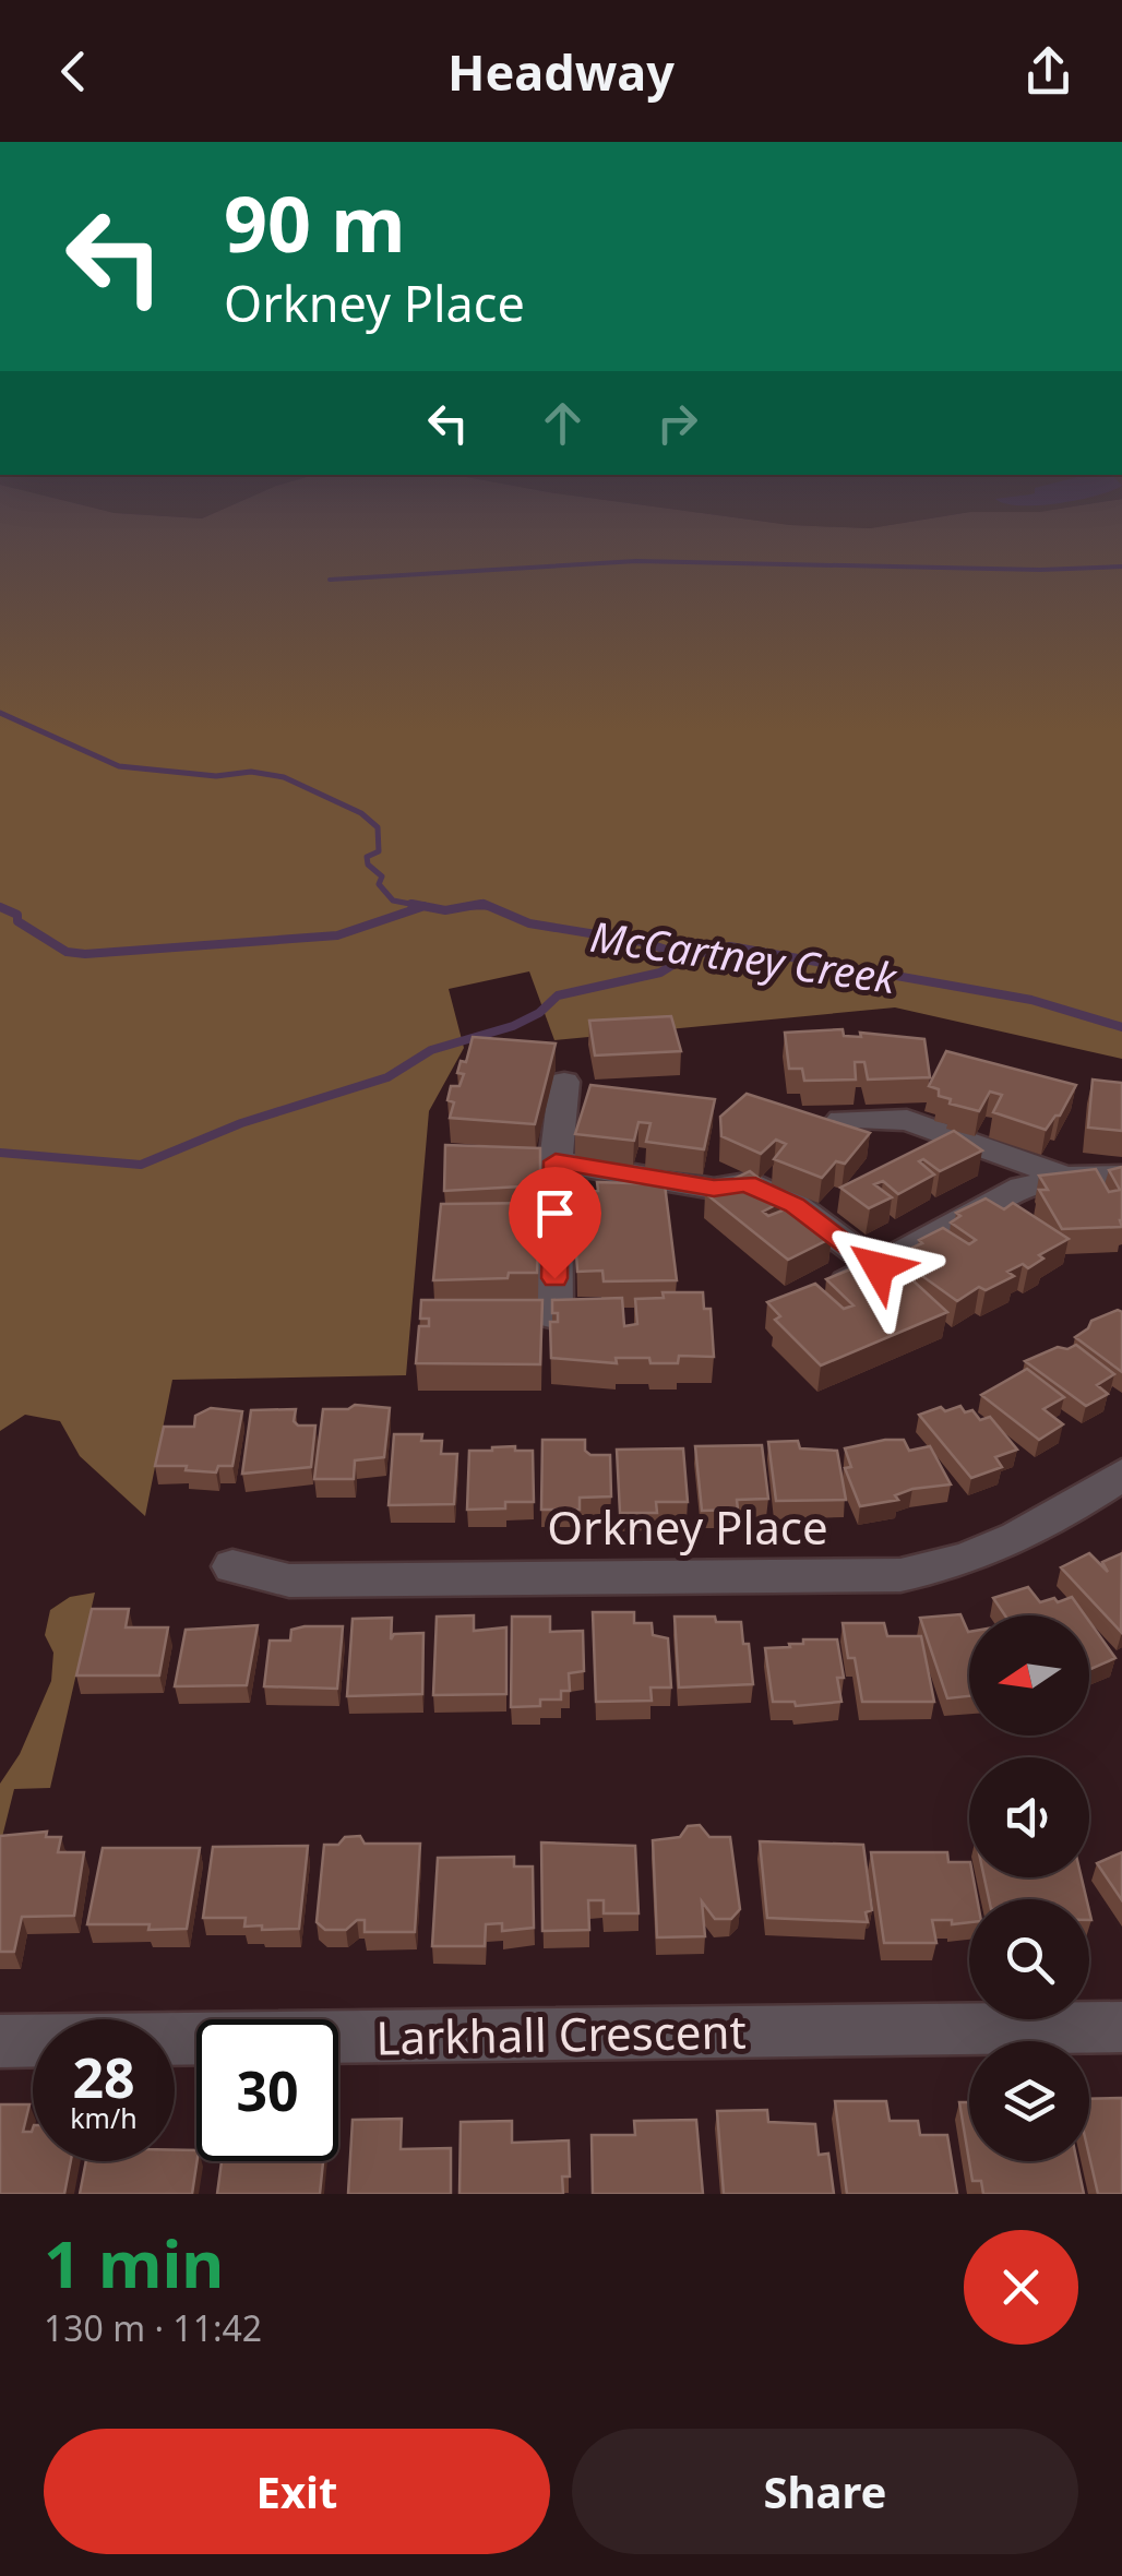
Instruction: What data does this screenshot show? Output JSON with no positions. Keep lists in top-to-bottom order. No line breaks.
{"streets":{"street":["Orkney Place","Larkhall Crescent"]},"water":["McCartney Creek"],"north":"left","page":{"header":"Headway","turn":["90 m","Orkney Place"],"speed":"28 km/h","limit":"30","heading":["1 min","130 m · 11:42"],"buttons":["Exit","Share"]}}
